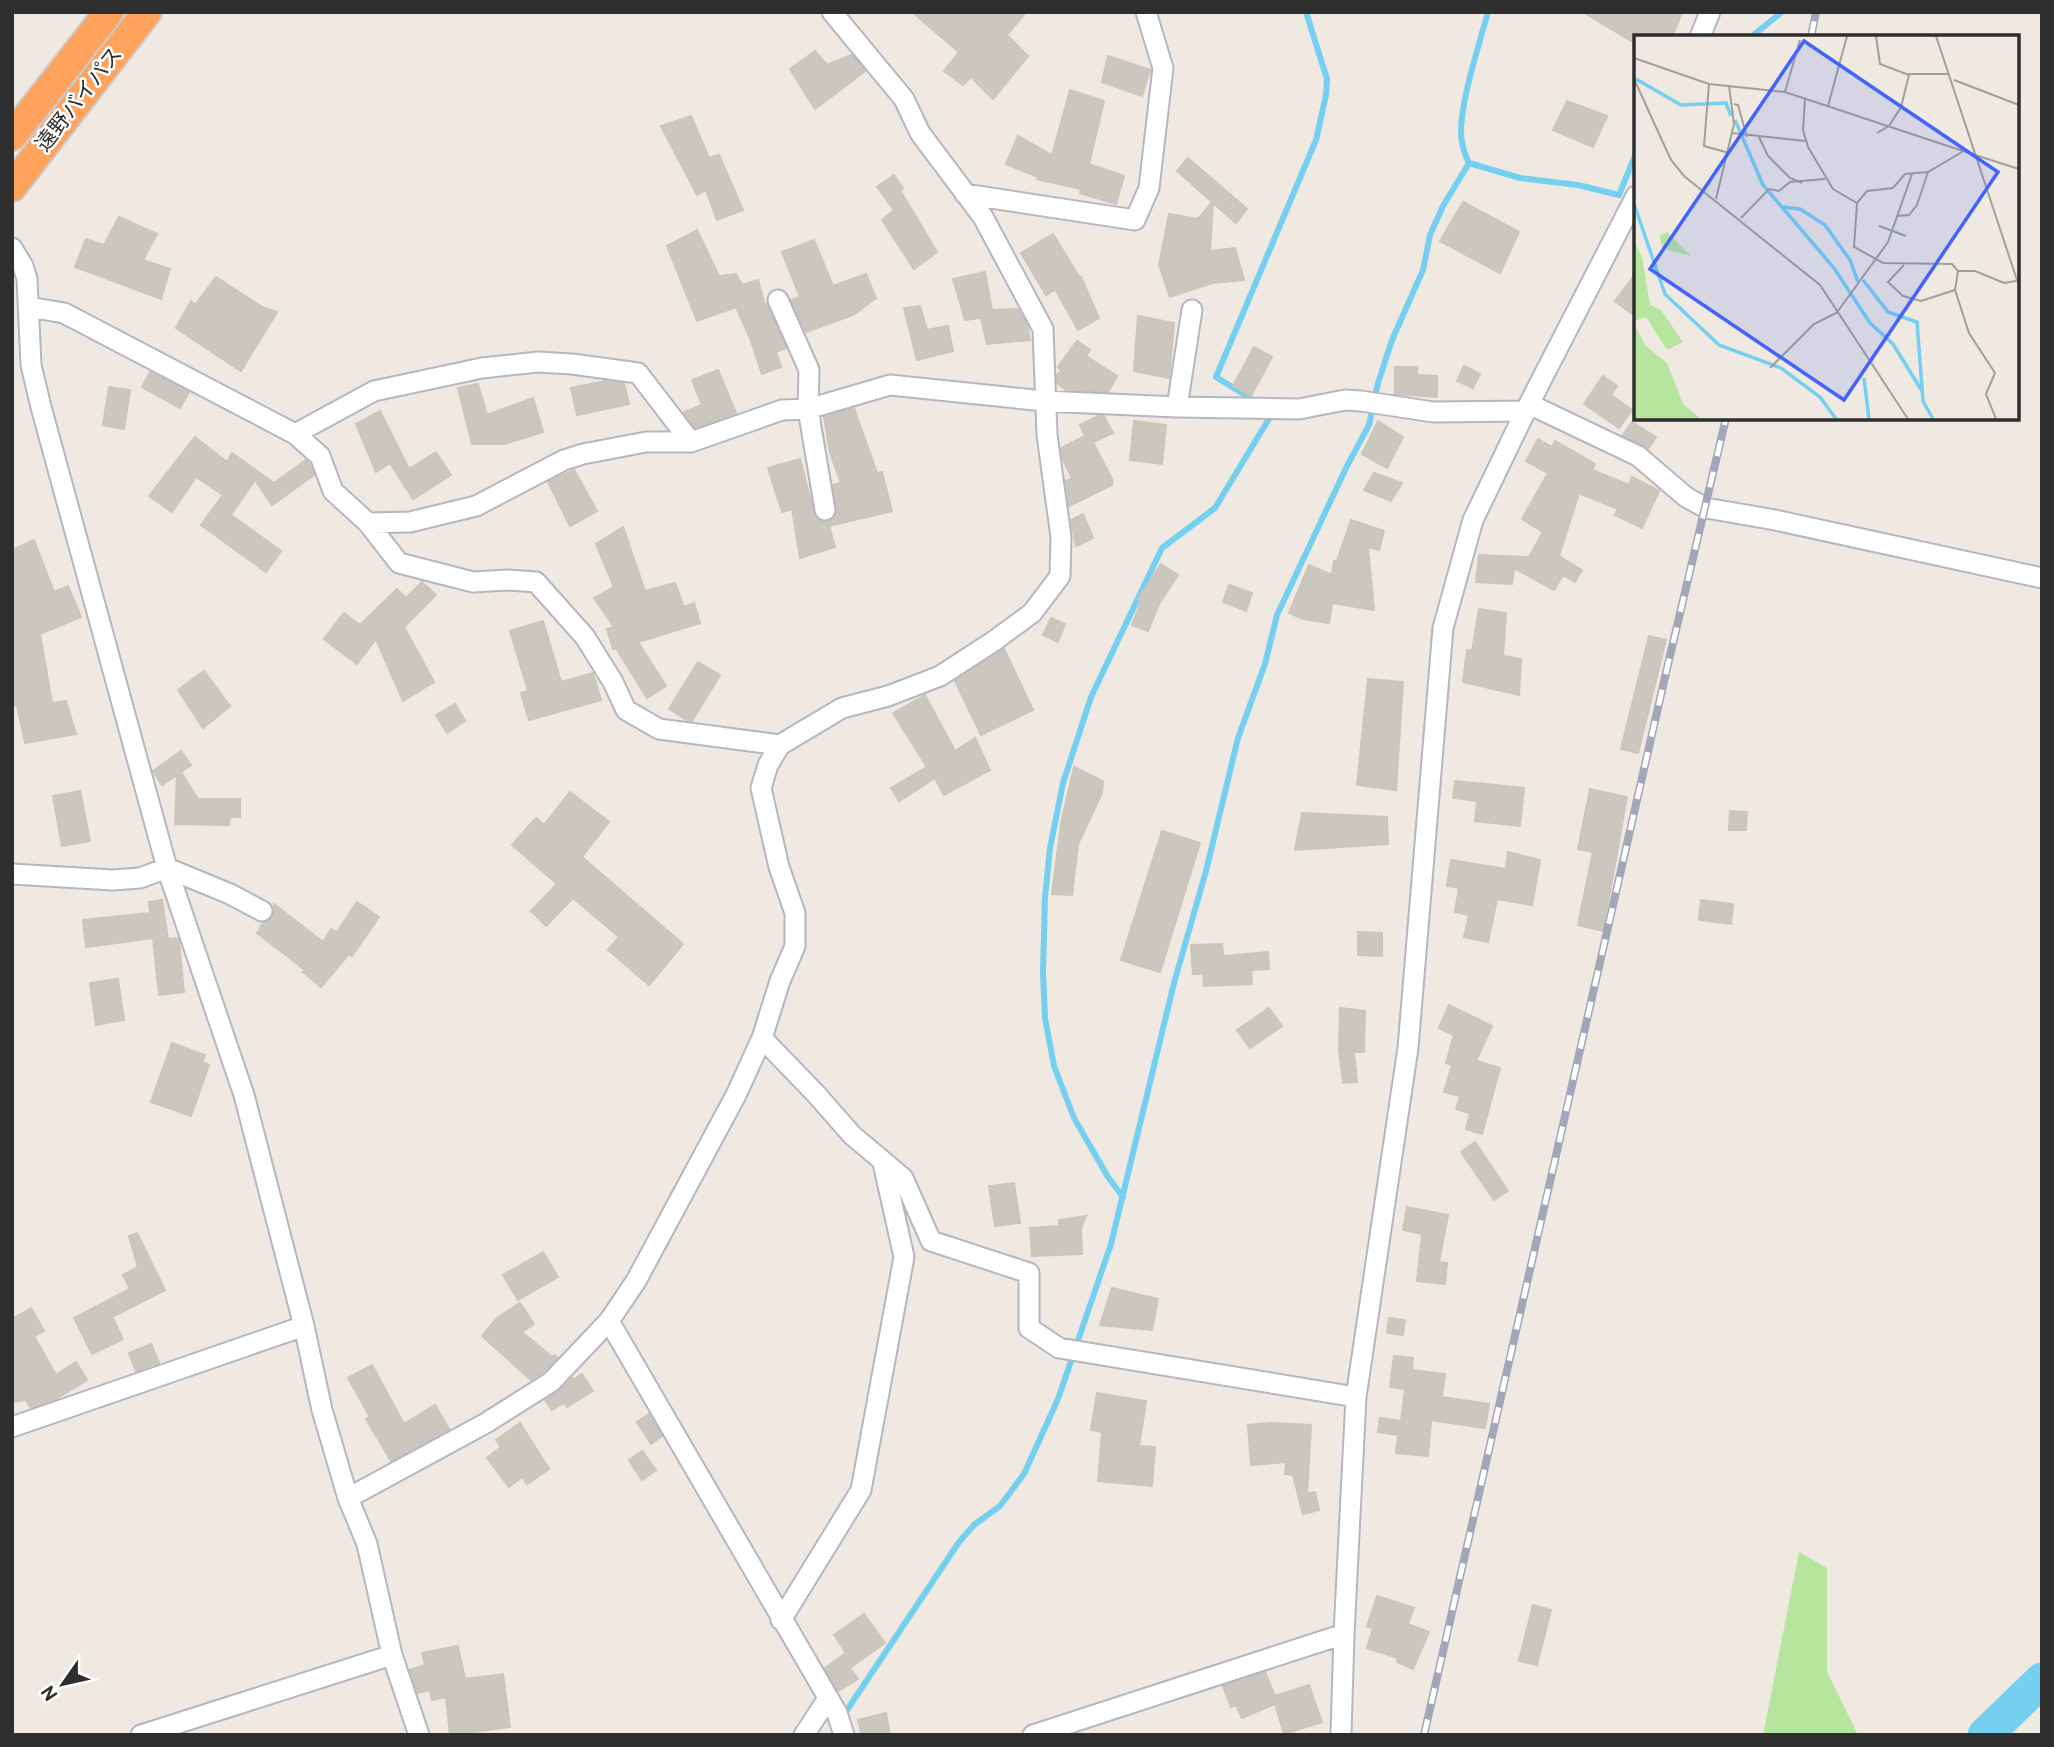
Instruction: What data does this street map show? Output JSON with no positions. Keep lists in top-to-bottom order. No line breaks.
{"streets":{"highway":["遠野バイパス"]},"north":"bottom left"}
